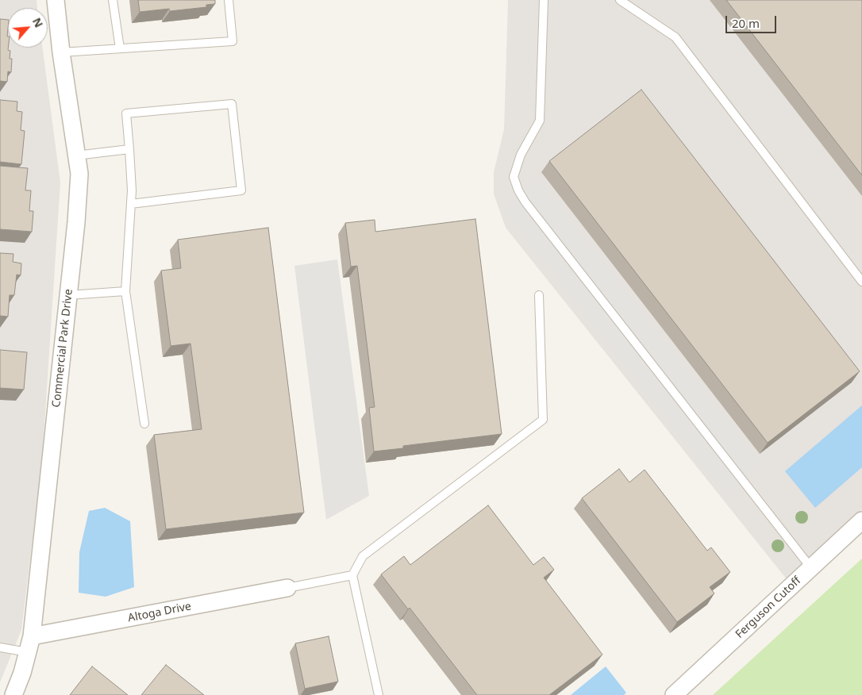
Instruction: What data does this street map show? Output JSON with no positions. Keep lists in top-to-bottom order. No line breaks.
{"streets":{"street":["Commercial Park Drive","Ferguson Cutoff","Altoga Drive"]},"crossings":[["Commercial Park Drive","Altoga Drive"]],"scale_bar":"20 m","north":"top right"}
